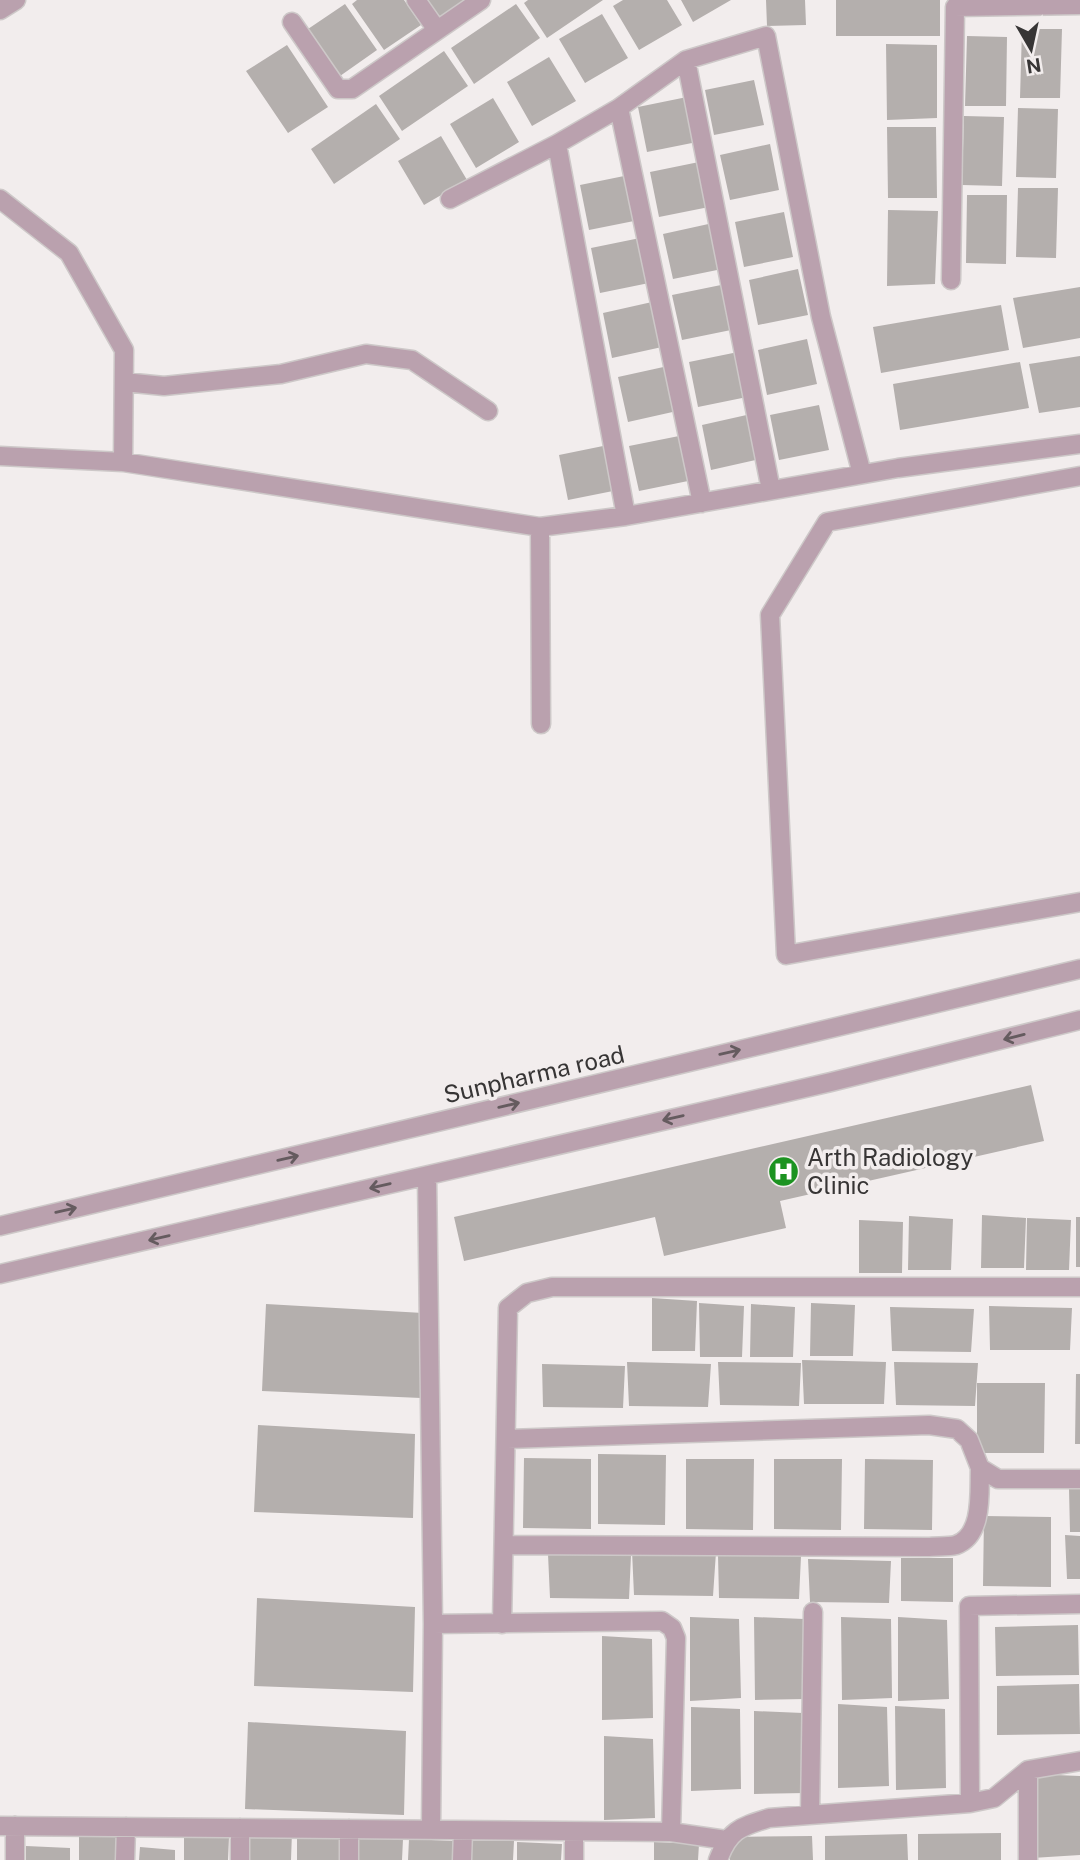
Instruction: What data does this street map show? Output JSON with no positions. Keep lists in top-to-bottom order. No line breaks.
{"streets":{"street":["Sunpharma road"]},"places":{"hospital":["Arth Radiology Clinic"]},"north":"bottom"}
